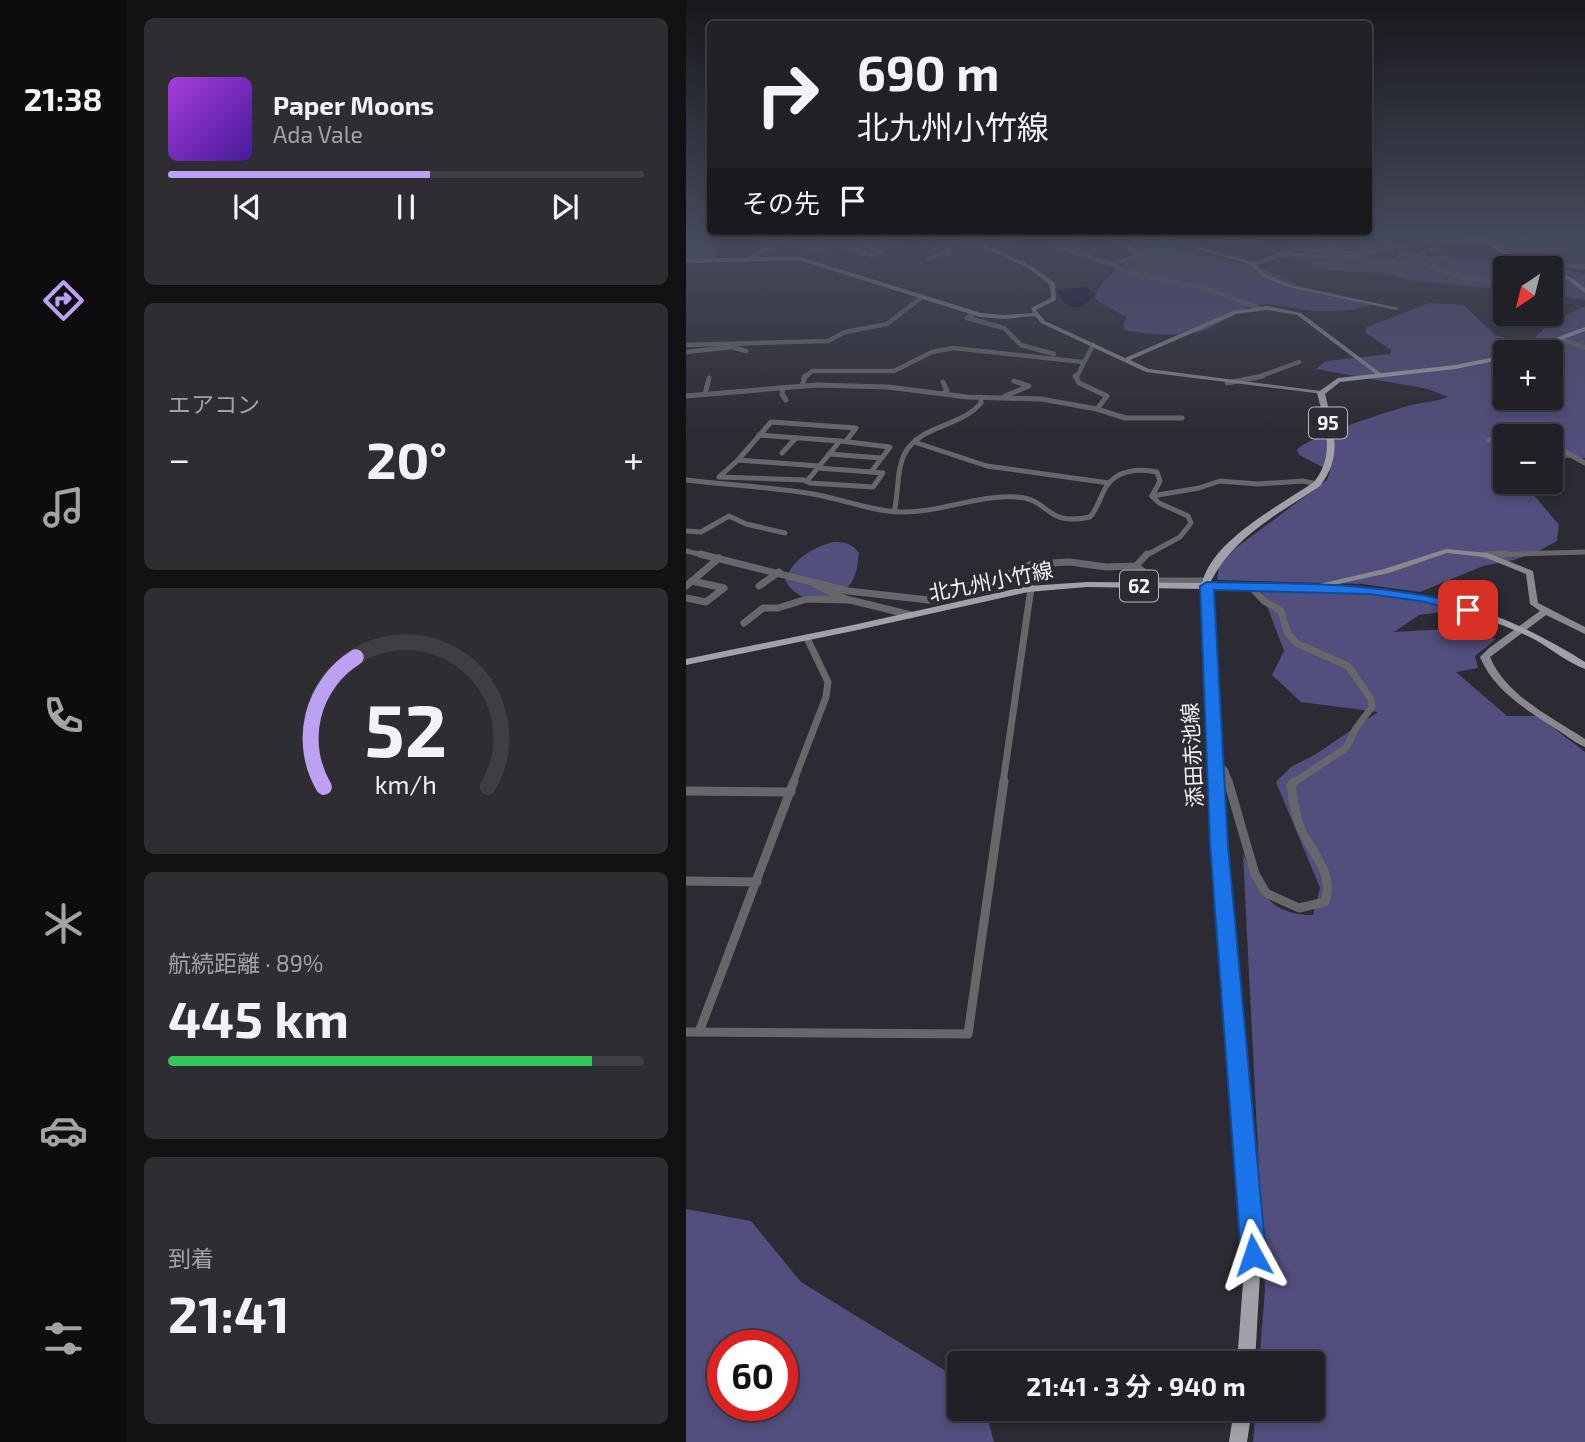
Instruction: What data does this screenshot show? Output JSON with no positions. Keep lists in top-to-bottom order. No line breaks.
{"streets":{"main road":["95","北九州小竹線","62","添田赤池線"]},"crossings":[["95","北九州小竹線"],["95","添田赤池線"],["北九州小竹線","添田赤池線"]],"north":"bottom left","page":{"tabs":"21:38","turn":["690 m","北九州小竹線"],"song":["Paper Moons","Ada Vale"],"then":"その先","map_buttons":["+","−"],"tile":["エアコン",["航続距離 · 89%","445 km"],["到着","21:41"]],"heat":["−","20°","+"],"limit":"60","trip":"21:41 · 3 分 · 940 m","gauge":["52","km/h"]}}
